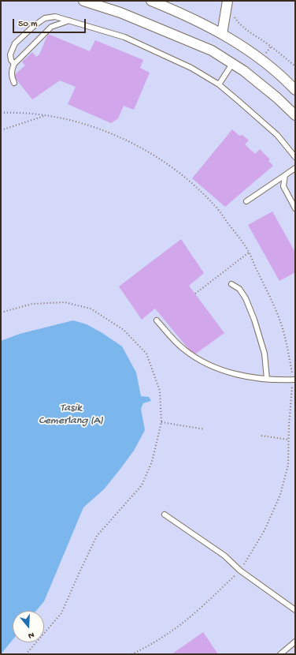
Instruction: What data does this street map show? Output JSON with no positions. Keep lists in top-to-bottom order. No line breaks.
{"water":["Tasik Cemerlang (A)"],"scale_bar":"50 m","north":"bottom"}
